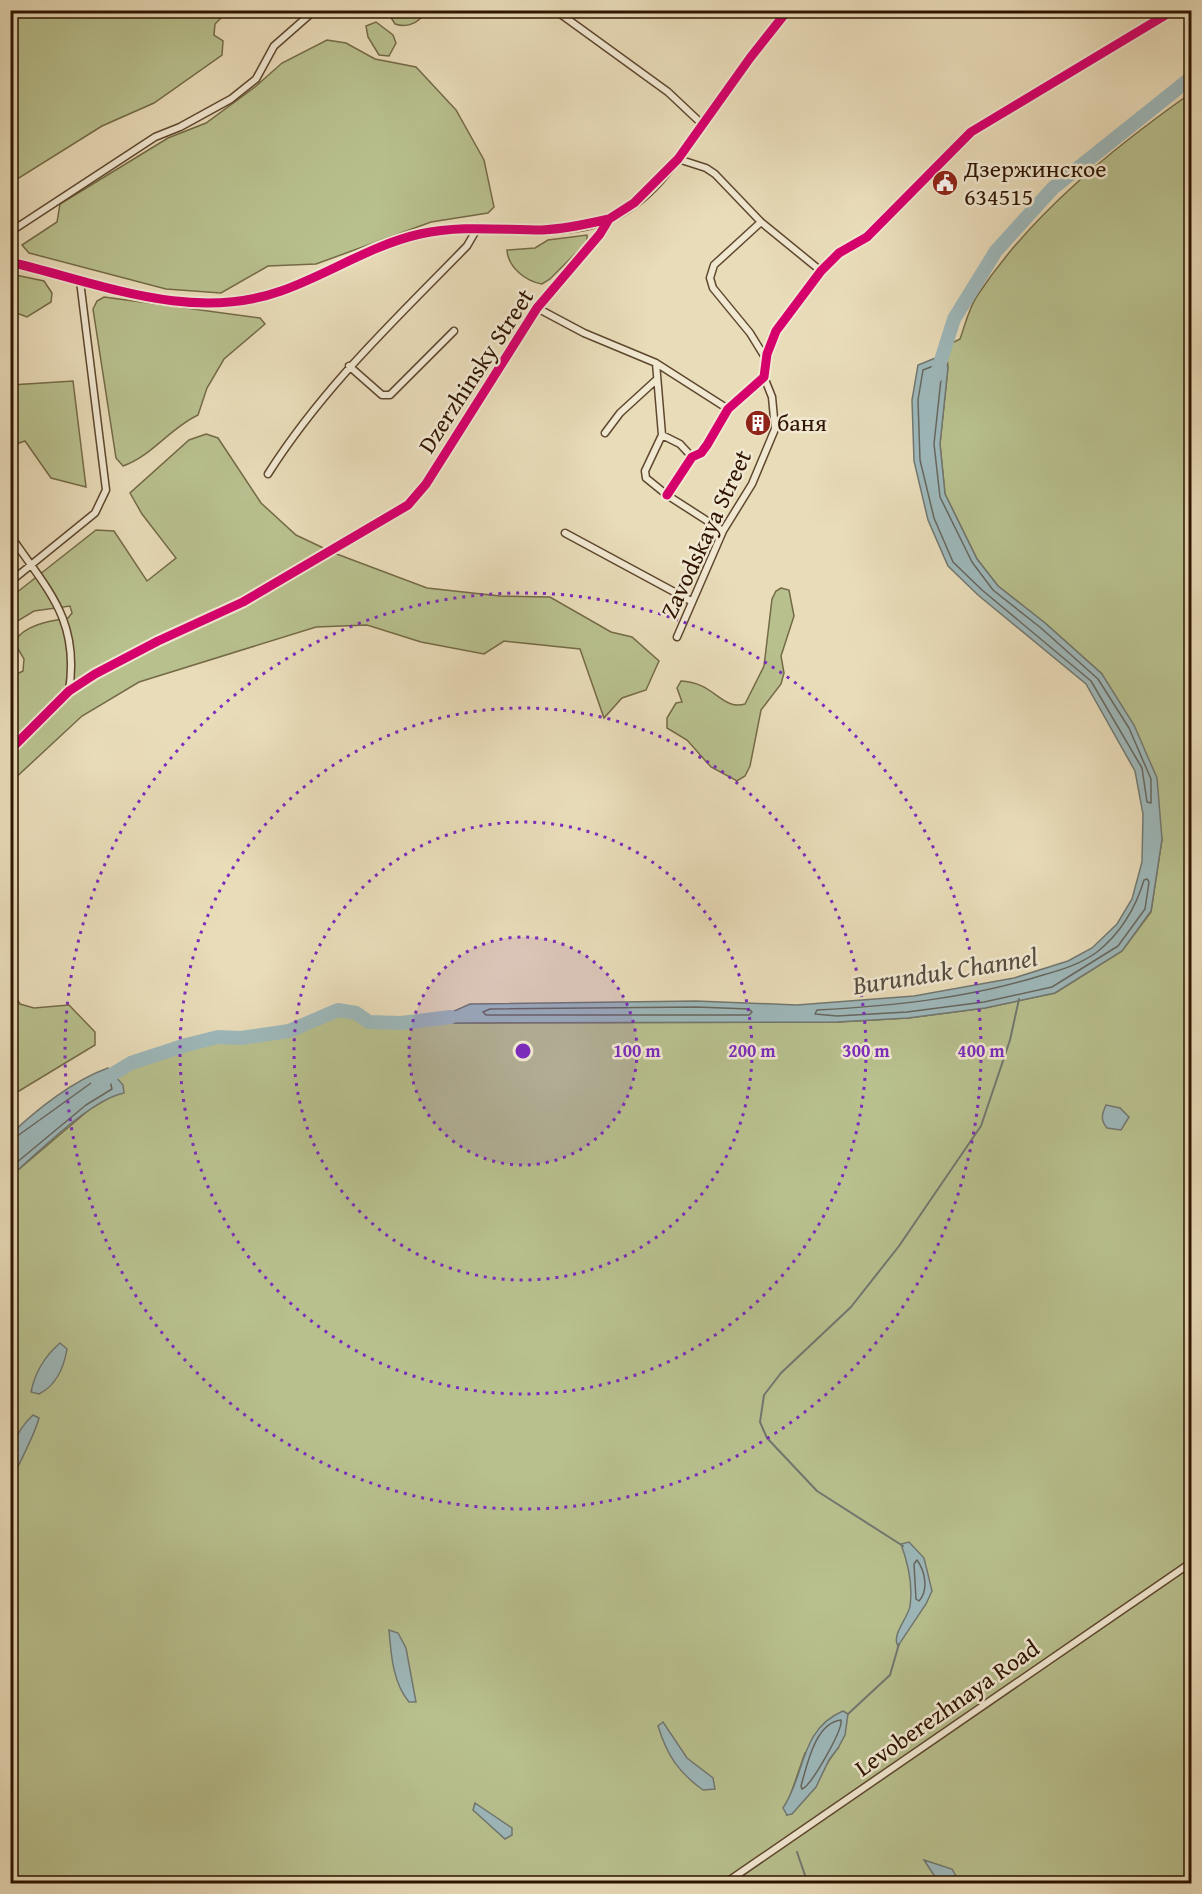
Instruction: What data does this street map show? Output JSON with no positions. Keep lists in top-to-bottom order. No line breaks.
{"streets":{"street":["Dzerzhinsky Street","Zavodskaya Street","Levoberezhnaya Road"]},"water":["Burunduk Channel"],"places":{"public building":["Дзержинское 634515"],"building":["баня"]},"rings":["100 m","200 m","300 m","400 m"]}
